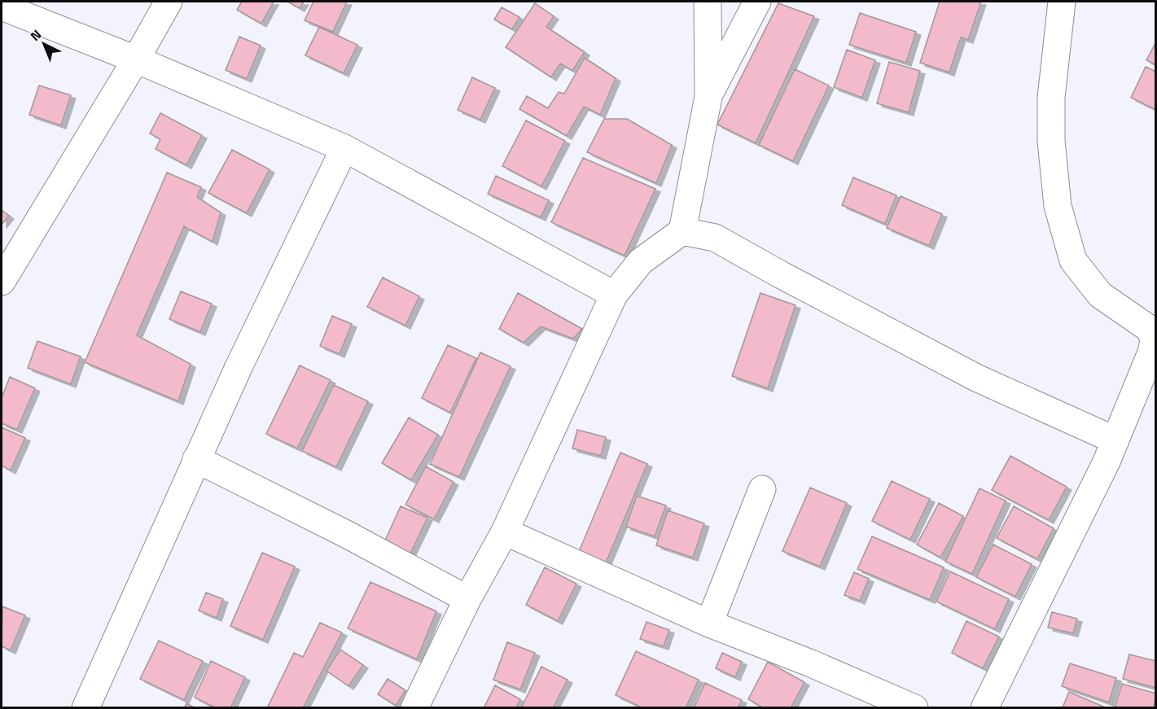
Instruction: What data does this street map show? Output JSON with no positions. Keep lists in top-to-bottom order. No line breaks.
{"north":"top left"}
